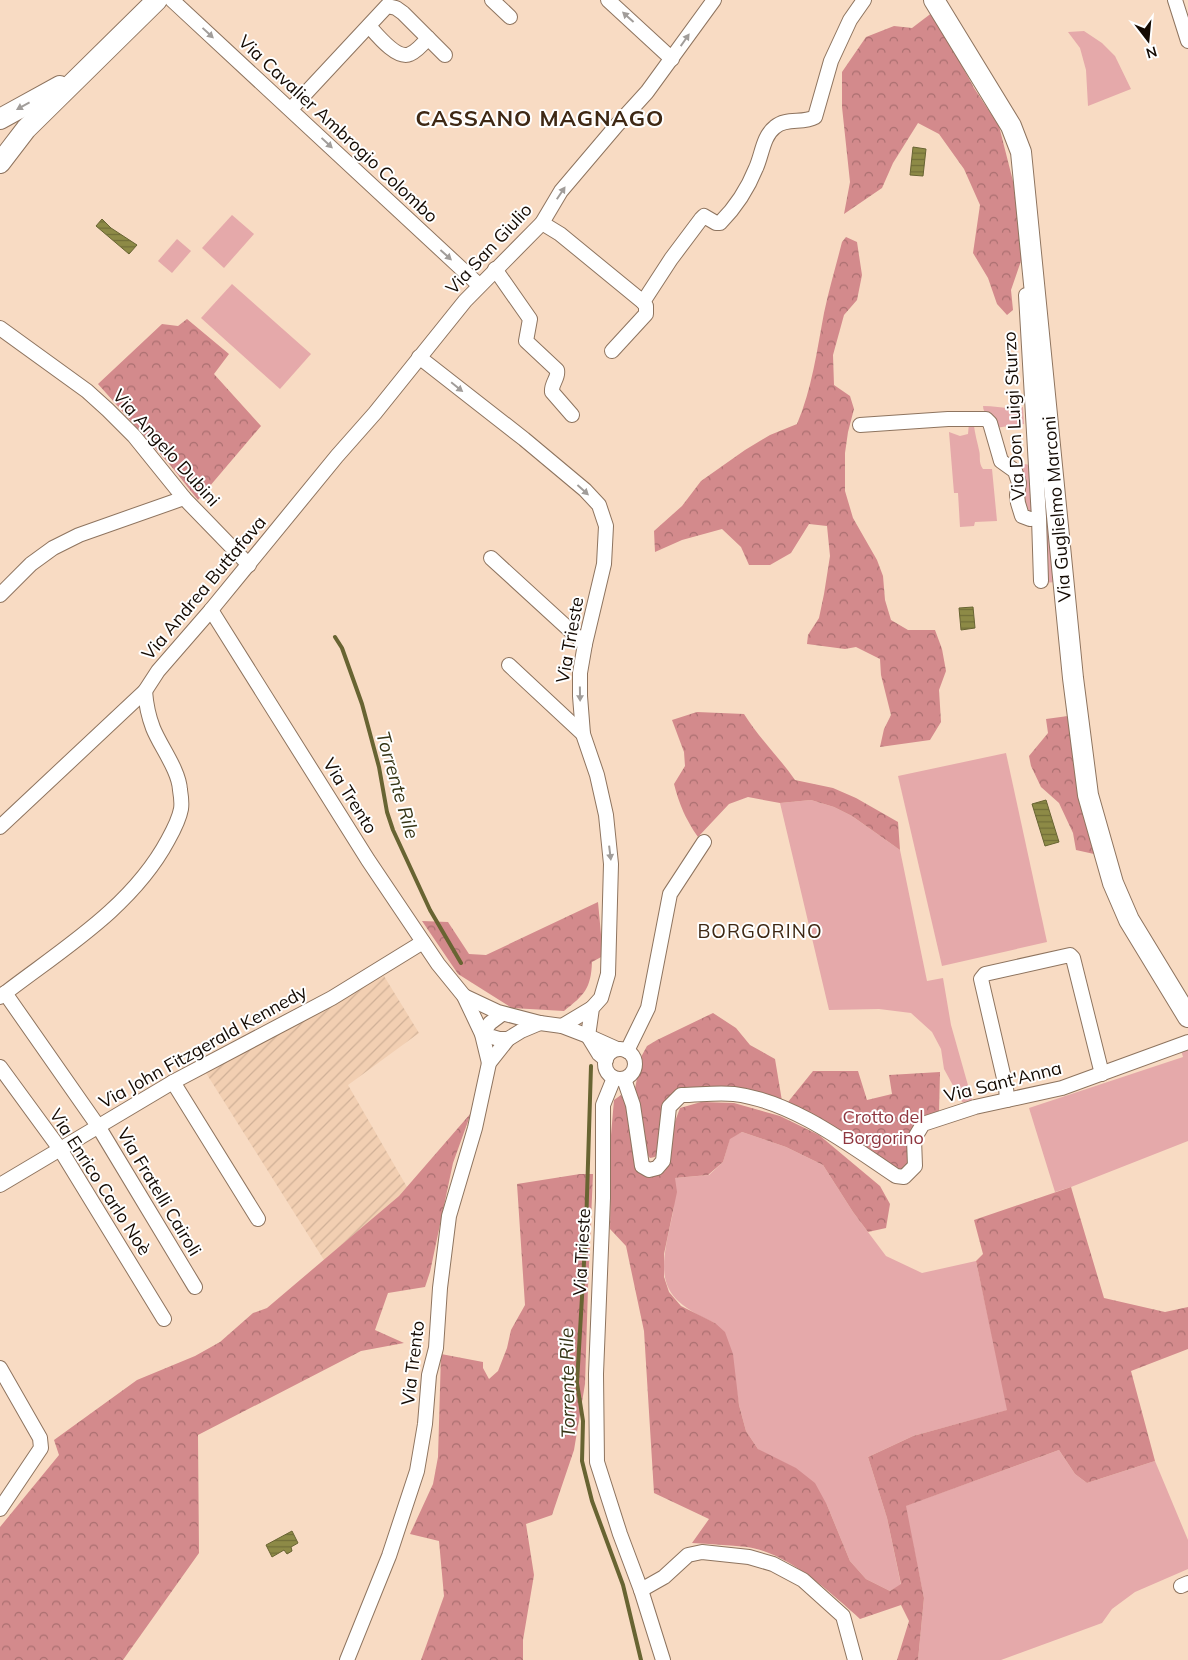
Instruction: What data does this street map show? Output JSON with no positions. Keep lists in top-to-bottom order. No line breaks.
{"streets":{"street":["Via Cavalier Ambrogio Colombo","Via San Giulio","Via Don Luigi Sturzo","Via Angelo Dubini","Via Guglielmo Marconi","Via Andrea Buttafava","Via Trieste","Via Trento","Via John Fitzgerald Kennedy","Via Sant'Anna","Via Enrico Carlo Noè","Via Fratelli Cairoli"]},"crossings":[["Via Cavalier Ambrogio Colombo","Via San Giulio"],["Via San Giulio","Via Andrea Buttafava"],["Via San Giulio","Via Trieste"],["Via Don Luigi Sturzo","Via Guglielmo Marconi"],["Via Angelo Dubini","Via Andrea Buttafava"],["Via Andrea Buttafava","Via Trieste"],["Via Andrea Buttafava","Via Trento"],["Via Trieste","Via Trento"],["Via Trieste","Via Sant'Anna"],["Via Trento","Via John Fitzgerald Kennedy"],["Via John Fitzgerald Kennedy","Via Enrico Carlo Noè"],["Via John Fitzgerald Kennedy","Via Fratelli Cairoli"]],"one_way":["Via Cavalier Ambrogio Colombo","Via San Giulio","Via Trieste"],"districts":["CASSANO MAGNAGO","BORGORINO"],"water":["Torrente Rile"],"parks":["Crotto del Borgorino"],"north":"bottom"}
